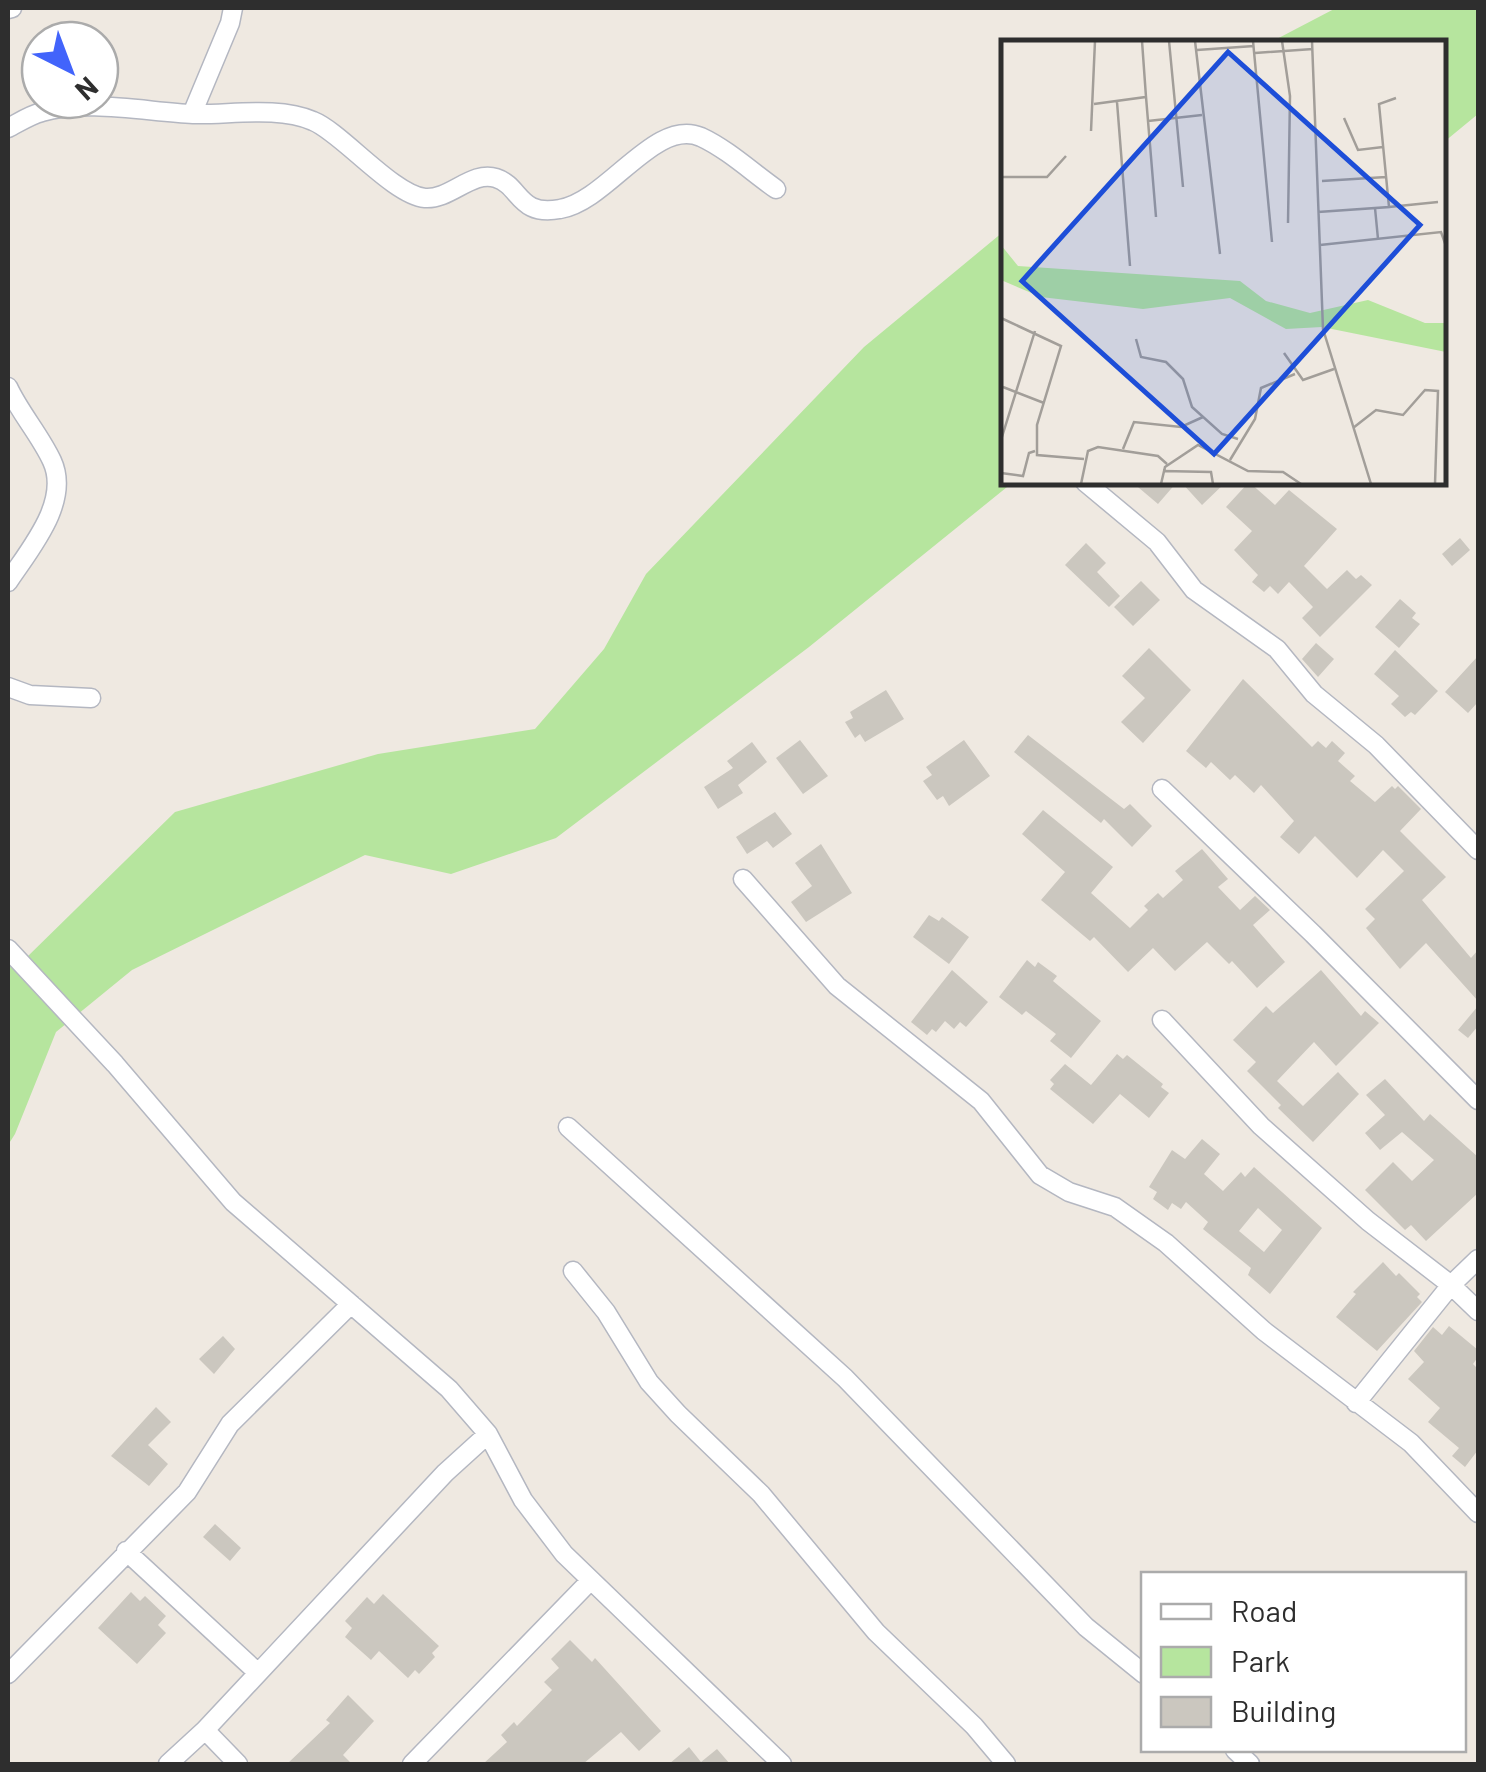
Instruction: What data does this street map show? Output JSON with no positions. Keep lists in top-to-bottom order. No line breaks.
{"legend":["Road","Park","Building"],"north":"bottom right"}
